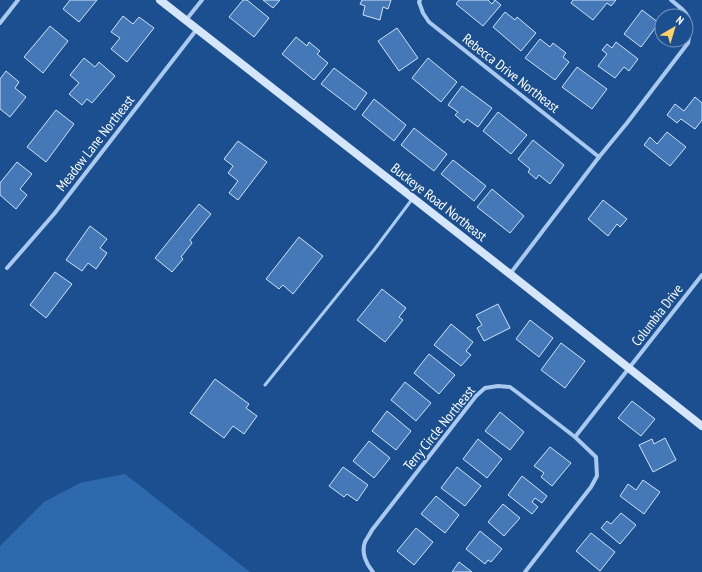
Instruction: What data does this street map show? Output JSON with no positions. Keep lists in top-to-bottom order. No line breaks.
{"streets":{"street":["Rebecca Drive Northeast","Meadow Lane Northeast","Buckeye Road Northeast","Columbia Drive","Terry Circle Northeast"]},"crossings":[["Meadow Lane Northeast","Buckeye Road Northeast"],["Buckeye Road Northeast","Columbia Drive"]],"north":"top right"}
